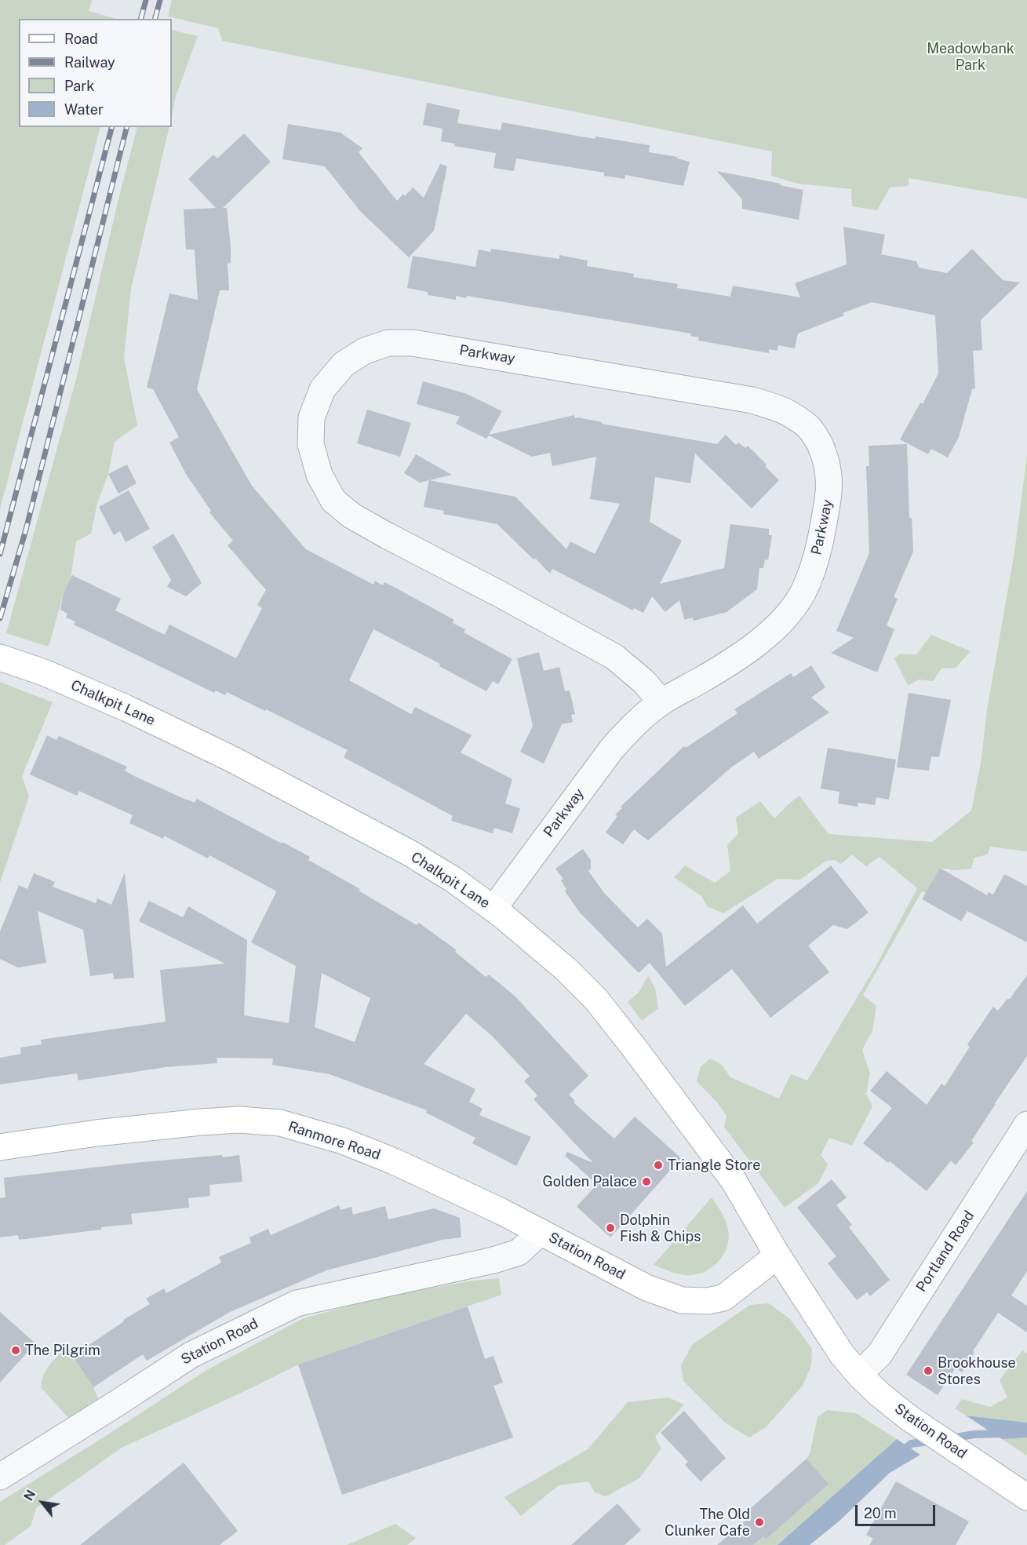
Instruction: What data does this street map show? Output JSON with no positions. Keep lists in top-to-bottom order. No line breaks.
{"streets":{"main road":["Chalkpit Lane","Ranmore Road","Station Road"],"street":["Parkway","Portland Road"]},"crossings":[["Parkway","Chalkpit Lane"],["Chalkpit Lane","Station Road"],["Ranmore Road","Station Road"],["Portland Road","Station Road"]],"parks":["Meadowbank Park"],"places":["Triangle Store","Golden Palace","Dolphin Fish & Chips","The Pilgrim","Brookhouse Stores","The Old Clunker Cafe"],"legend":["Road","Railway","Park","Water"],"scale_bar":"20 m","north":"top left"}
